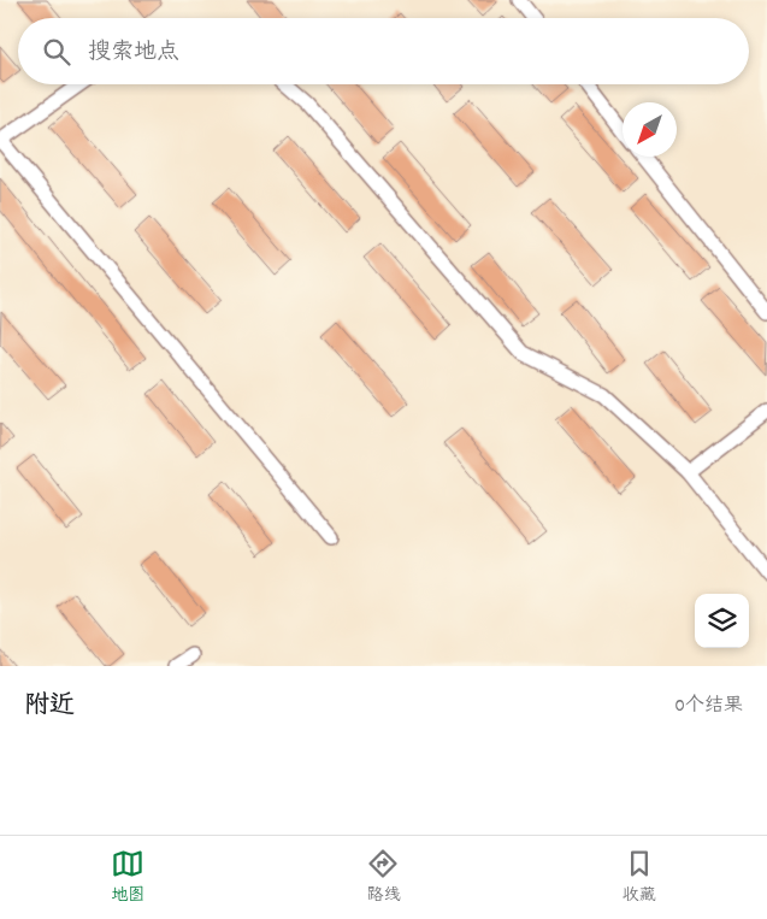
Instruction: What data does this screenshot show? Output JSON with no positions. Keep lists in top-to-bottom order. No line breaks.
{"north":"bottom left","page":{"search":"搜索地点","heading":["附近","0个结果"],"nav":["地图","路线","收藏"]}}
